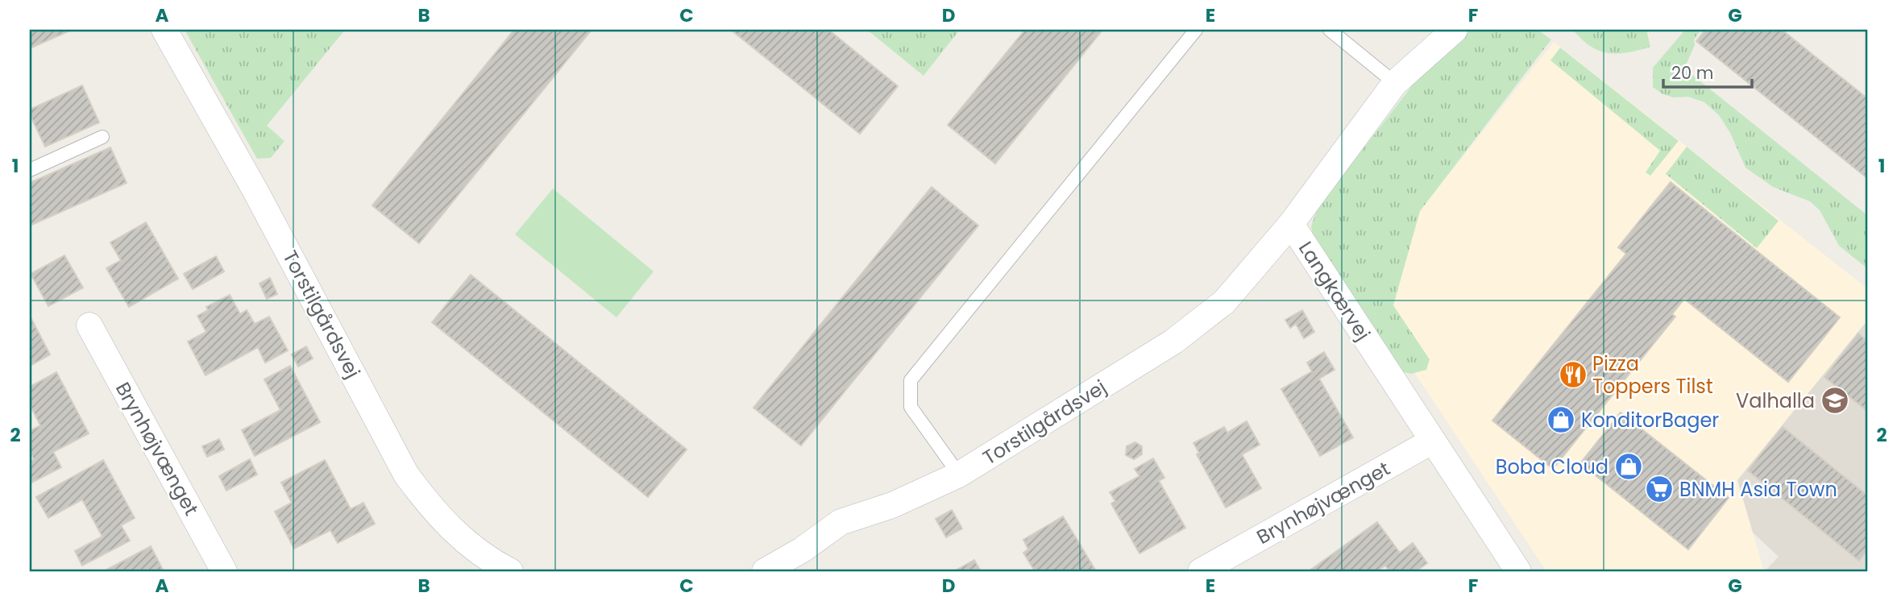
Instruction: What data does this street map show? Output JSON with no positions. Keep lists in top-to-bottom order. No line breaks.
{"streets":{"street":["Langkærvej","Torstilgårdsvej","Brynhøjvænget"]},"crossings":[["Langkærvej","Torstilgårdsvej"],["Langkærvej","Brynhøjvænget"]],"places":{"restaurant":["Pizza Toppers Tilst"],"school or university":["Valhalla"],"shop":["KonditorBager","Boba Cloud"],"supermarket":["BNMH Asia Town"]},"scale_bar":"20 m","grid":{"columns":["A","B","C","D","E","F","G"],"rows":["1","2"]}}
